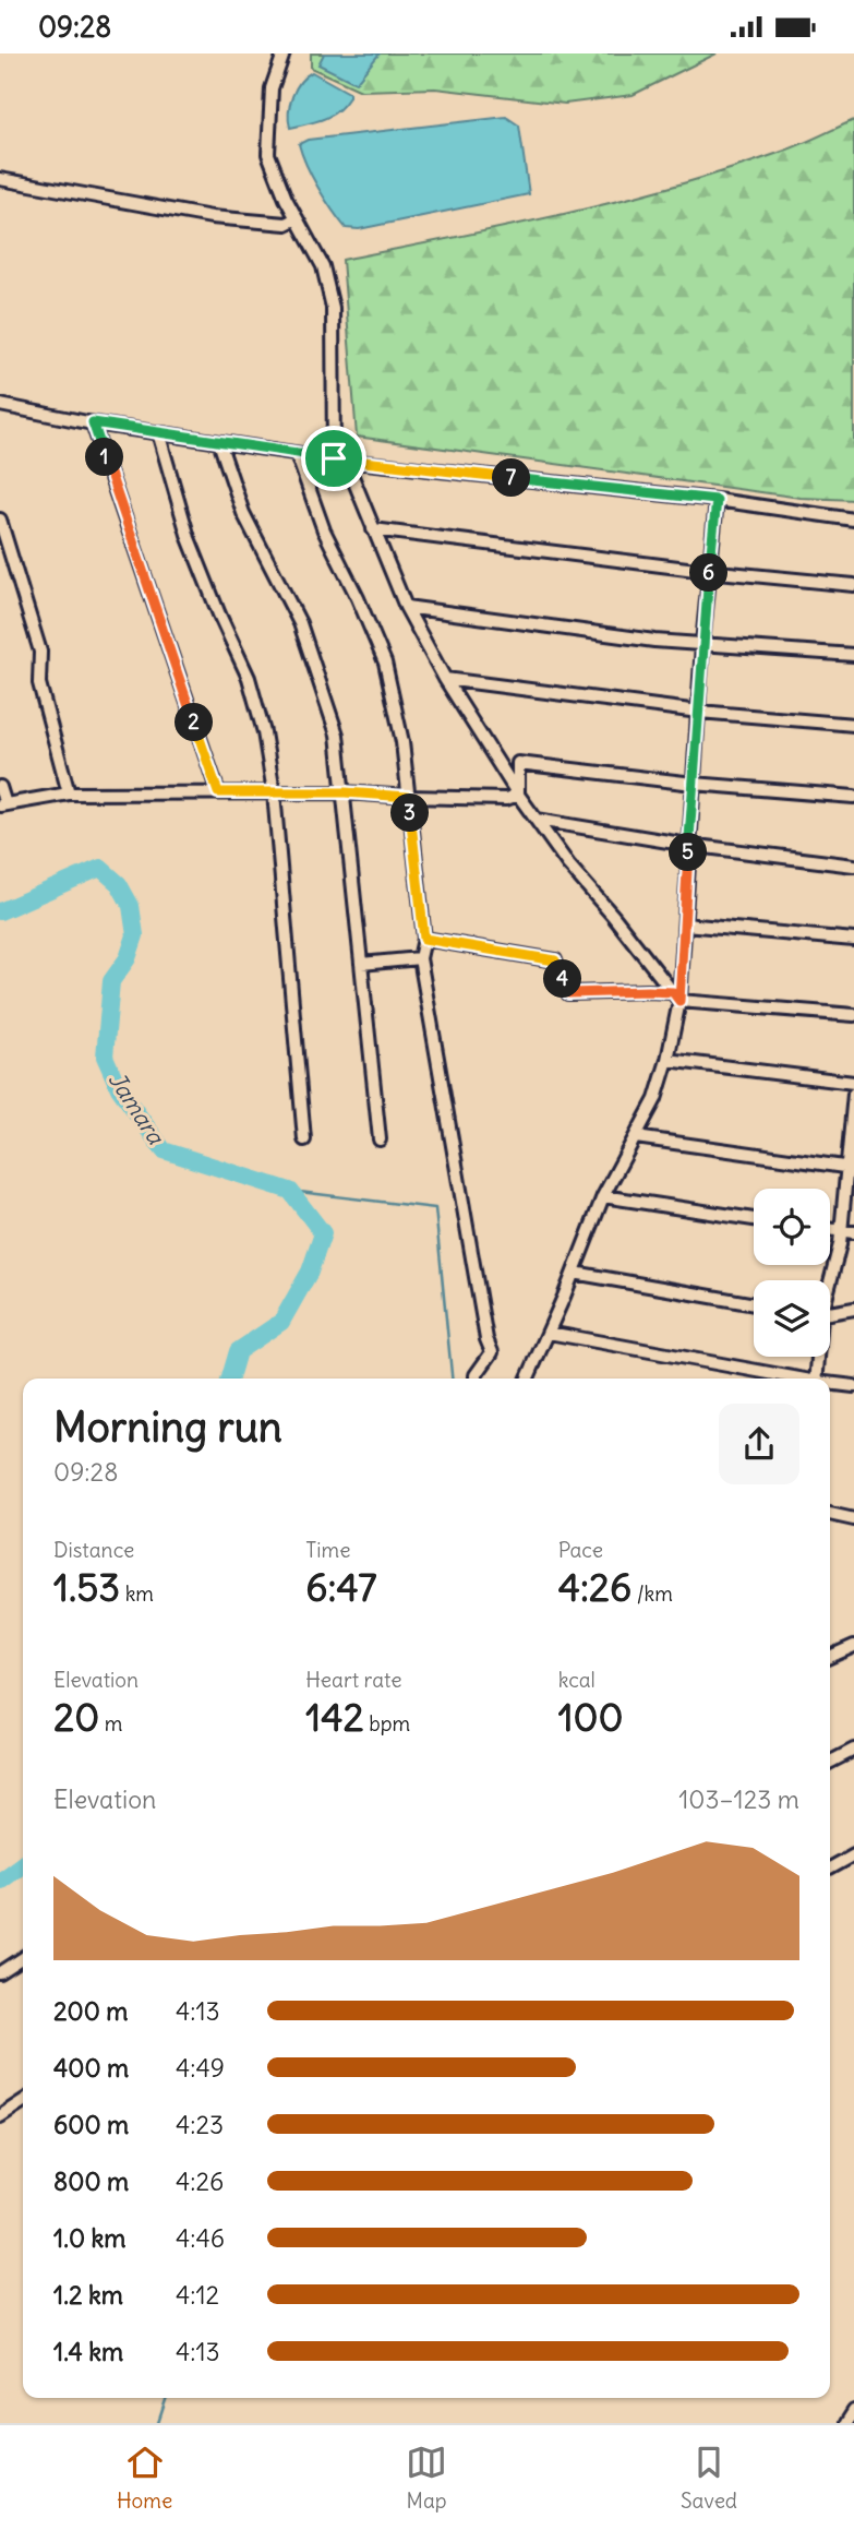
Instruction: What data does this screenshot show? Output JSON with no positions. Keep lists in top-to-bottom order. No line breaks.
{"water":["Jamara"],"page":{"status":"09:28","pins":["1","7","6","2","3","5","4"],"heading":["Morning run","09:28"],"stats":[["Distance","1.53 km"],["Time","6:47"],["Pace","4:26 /km"],["Elevation","20 m"],["Heart rate","142 bpm"],["kcal","100"]],"chart":["Elevation","103–123 m"],"list":[{"name":"200 m","note":"4:13"},{"name":"400 m","note":"4:49"},{"name":"600 m","note":"4:23"},{"name":"800 m","note":"4:26"},{"name":"1.0 km","note":"4:46"},{"name":"1.2 km","note":"4:12"},{"name":"1.4 km","note":"4:13"}],"tabs":["Home","Map","Saved"]}}
